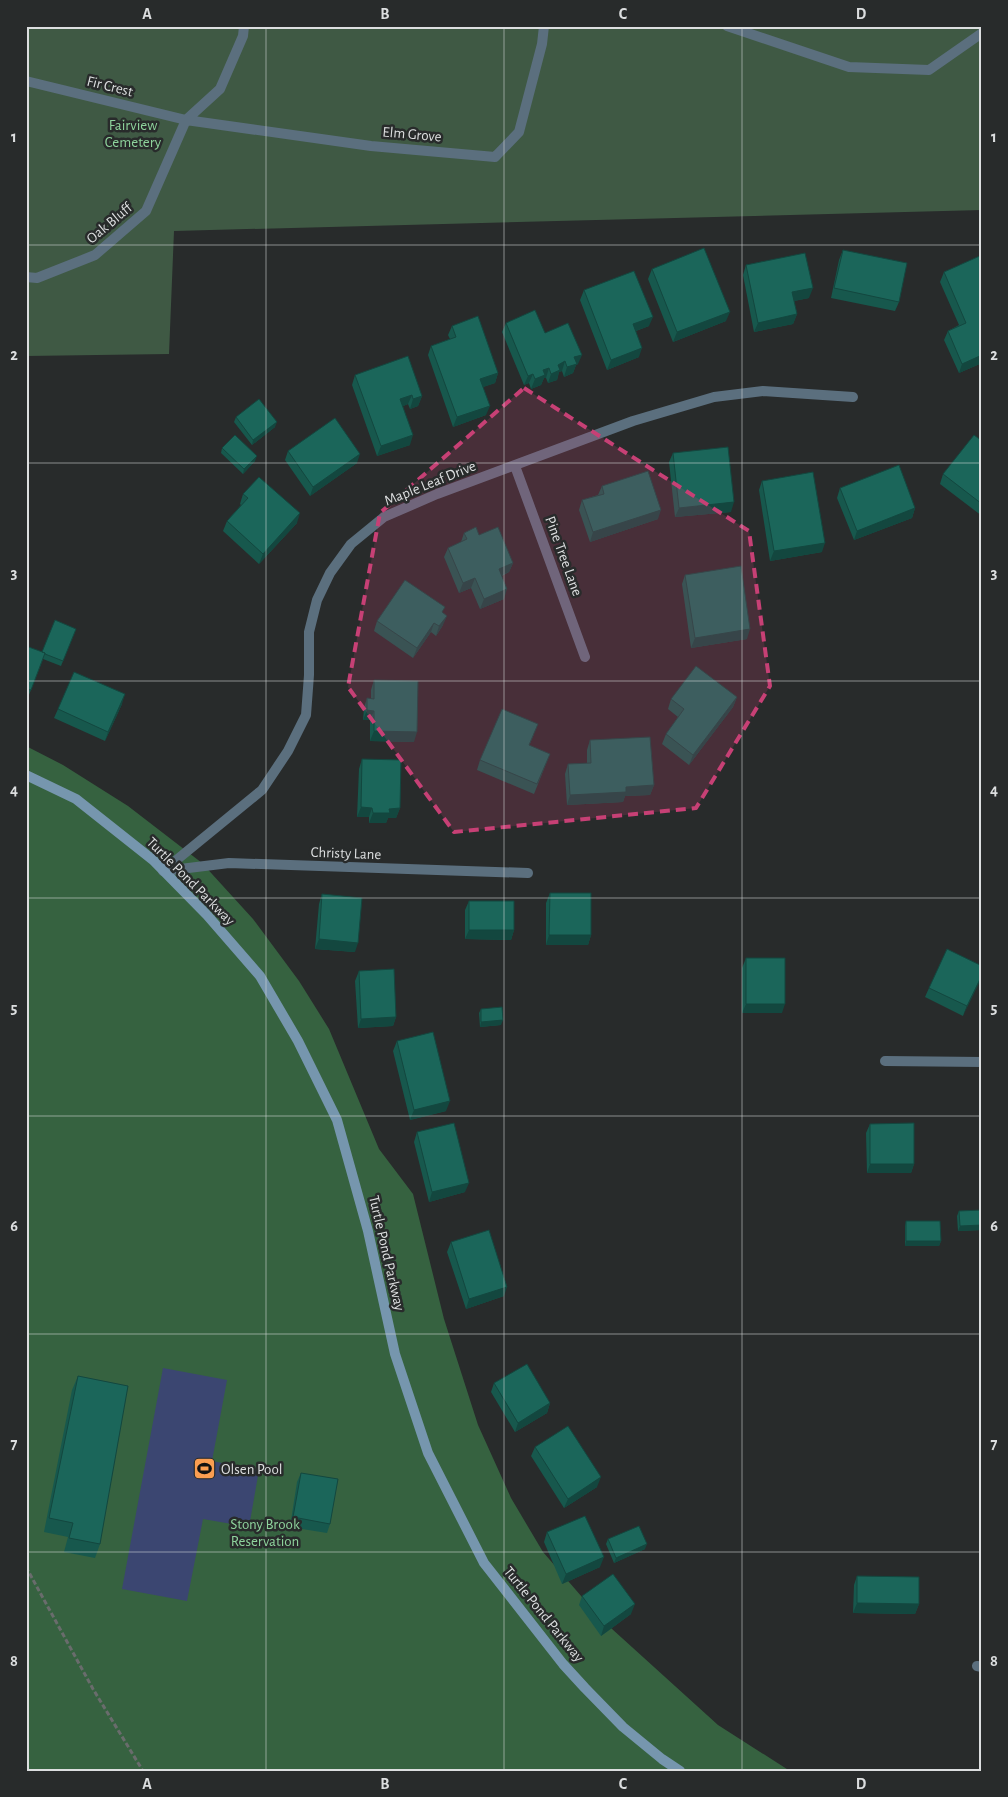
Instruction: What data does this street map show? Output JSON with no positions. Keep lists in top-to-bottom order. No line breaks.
{"streets":{"main road":["Turtle Pond Parkway"],"street":["Fir Crest","Elm Grove","Oak Bluff","Maple Leaf Drive","Pine Tree Lane","Christy Lane"]},"crossings":[["Fir Crest","Elm Grove"],["Fir Crest","Oak Bluff"],["Elm Grove","Oak Bluff"],["Maple Leaf Drive","Pine Tree Lane"],["Maple Leaf Drive","Christy Lane"],["Maple Leaf Drive","Turtle Pond Parkway"],["Christy Lane","Turtle Pond Parkway"]],"parks":["Fairview Cemetery","Stony Brook Reservation"],"places":{"sports":["Olsen Pool"]},"grid":{"columns":["A","B","C","D"],"rows":["1","2","3","4","5","6","7","8"]}}
